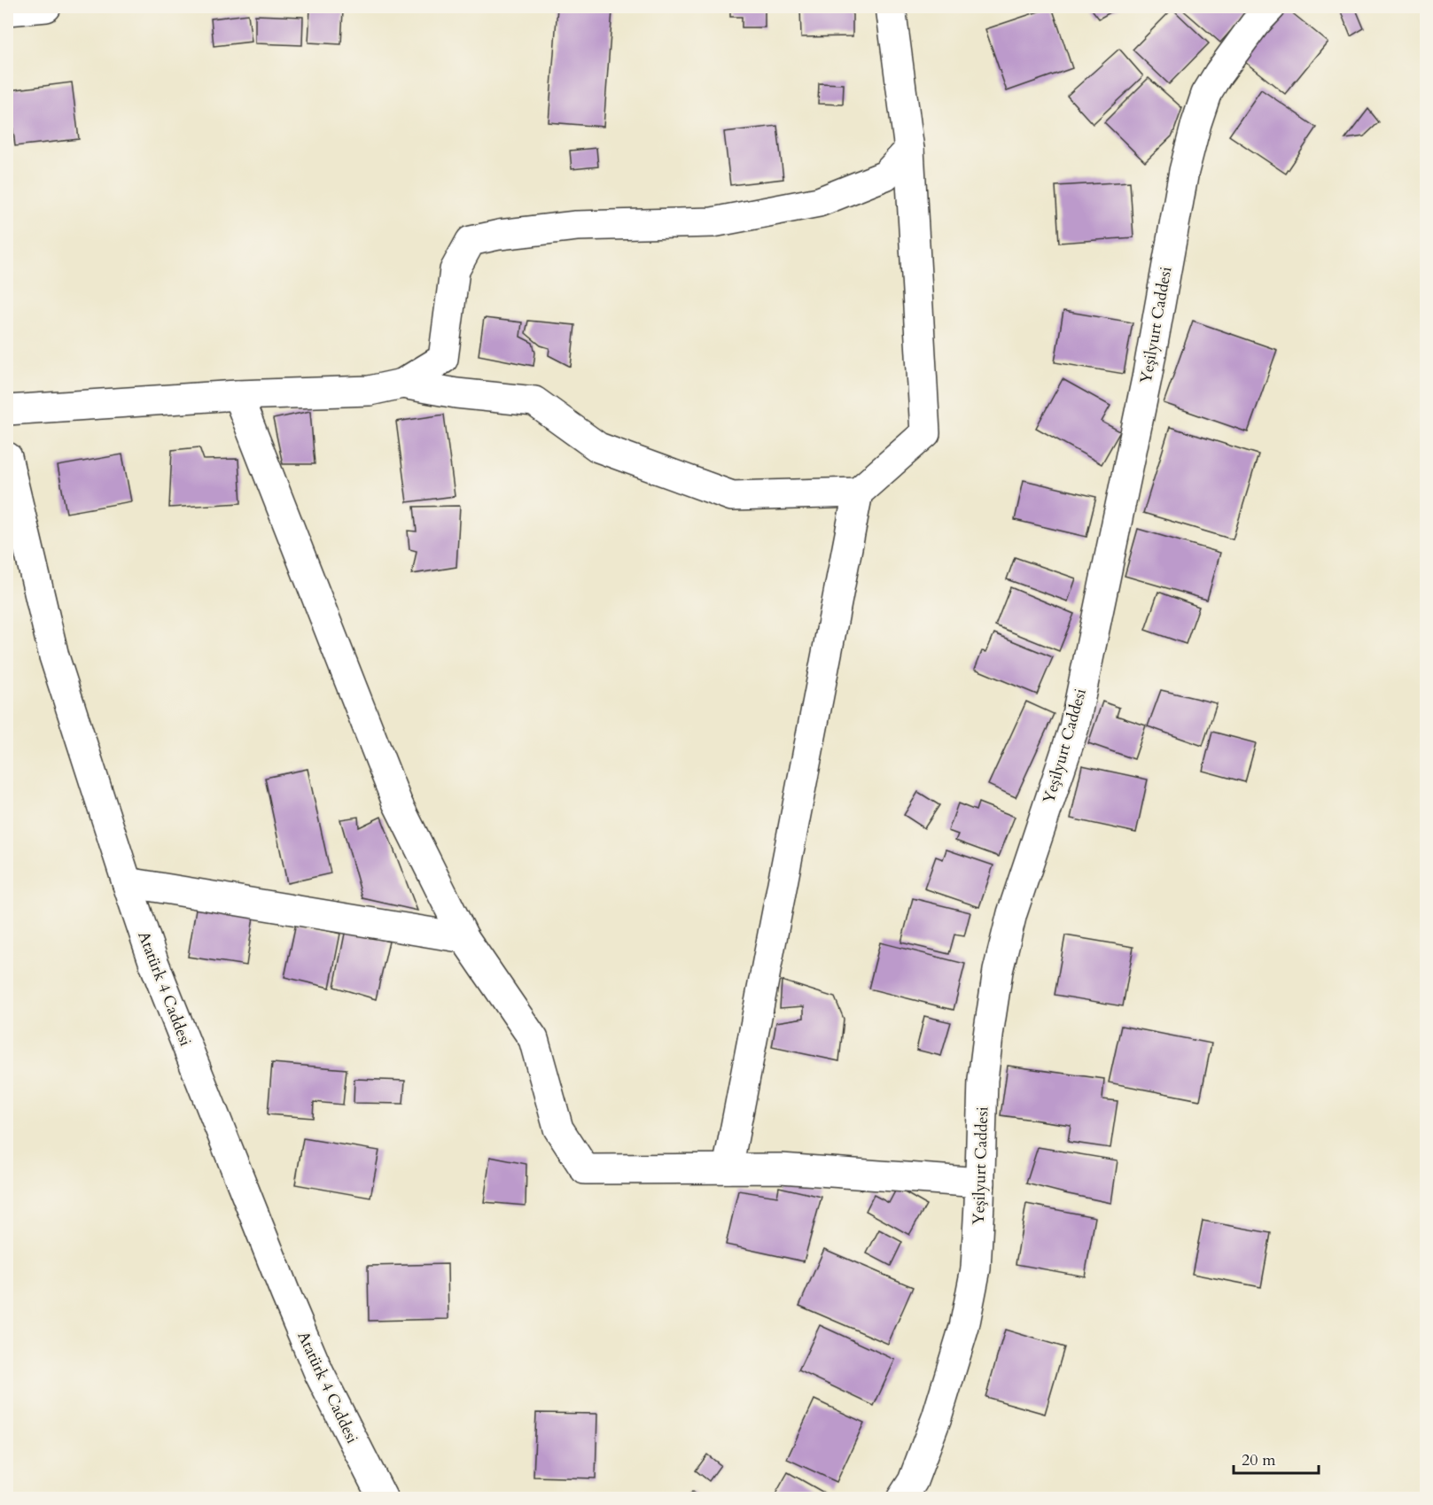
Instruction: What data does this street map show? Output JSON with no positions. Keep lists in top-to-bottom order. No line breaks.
{"streets":{"street":["Yeşilyurt Caddesi","Atatürk 4 Caddesi"]},"scale_bar":"20 m"}
